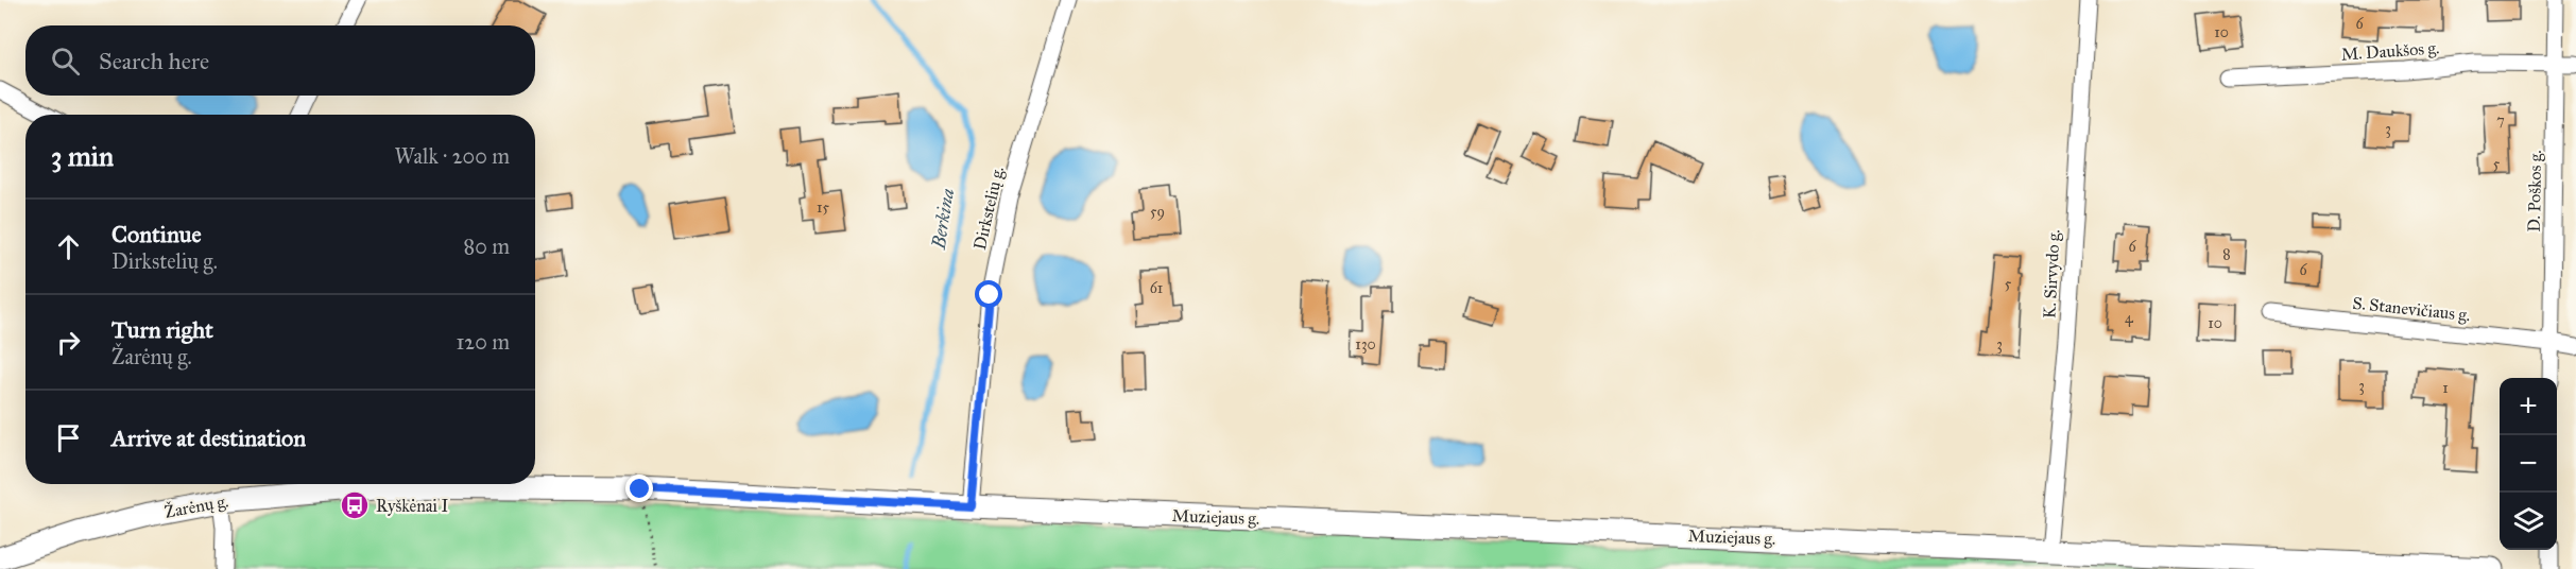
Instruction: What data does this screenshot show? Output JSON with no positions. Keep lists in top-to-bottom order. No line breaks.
{"streets":{"main road":["Žarėnų g.","Muziejaus g."],"street":["M. Daukšos g.","D. Poškos g.","Dirkstelių g.","K. Sirvydo g.","S. Stanevičiaus g."]},"crossings":[["M. Daukšos g.","D. Poškos g."],["D. Poškos g.","S. Stanevičiaus g."],["Dirkstelių g.","Žarėnų g."],["Dirkstelių g.","Muziejaus g."],["K. Sirvydo g.","Muziejaus g."],["Žarėnų g.","Muziejaus g."]],"water":["Berkina"],"places":{"bus stop":["Ryškėnai I"]},"house_numbers":["6","10","7","3","5","15","59","6","8","6","5","61","4","10","130","3","3","1"],"page":{"search":"Search here","heading":["3 min","Walk · 200 m"],"list":[["Continue","Dirkstelių g.","80 m"],["Turn right","Žarėnų g.","120 m"],"Arrive at destination"],"map_buttons":["+","−"]}}
